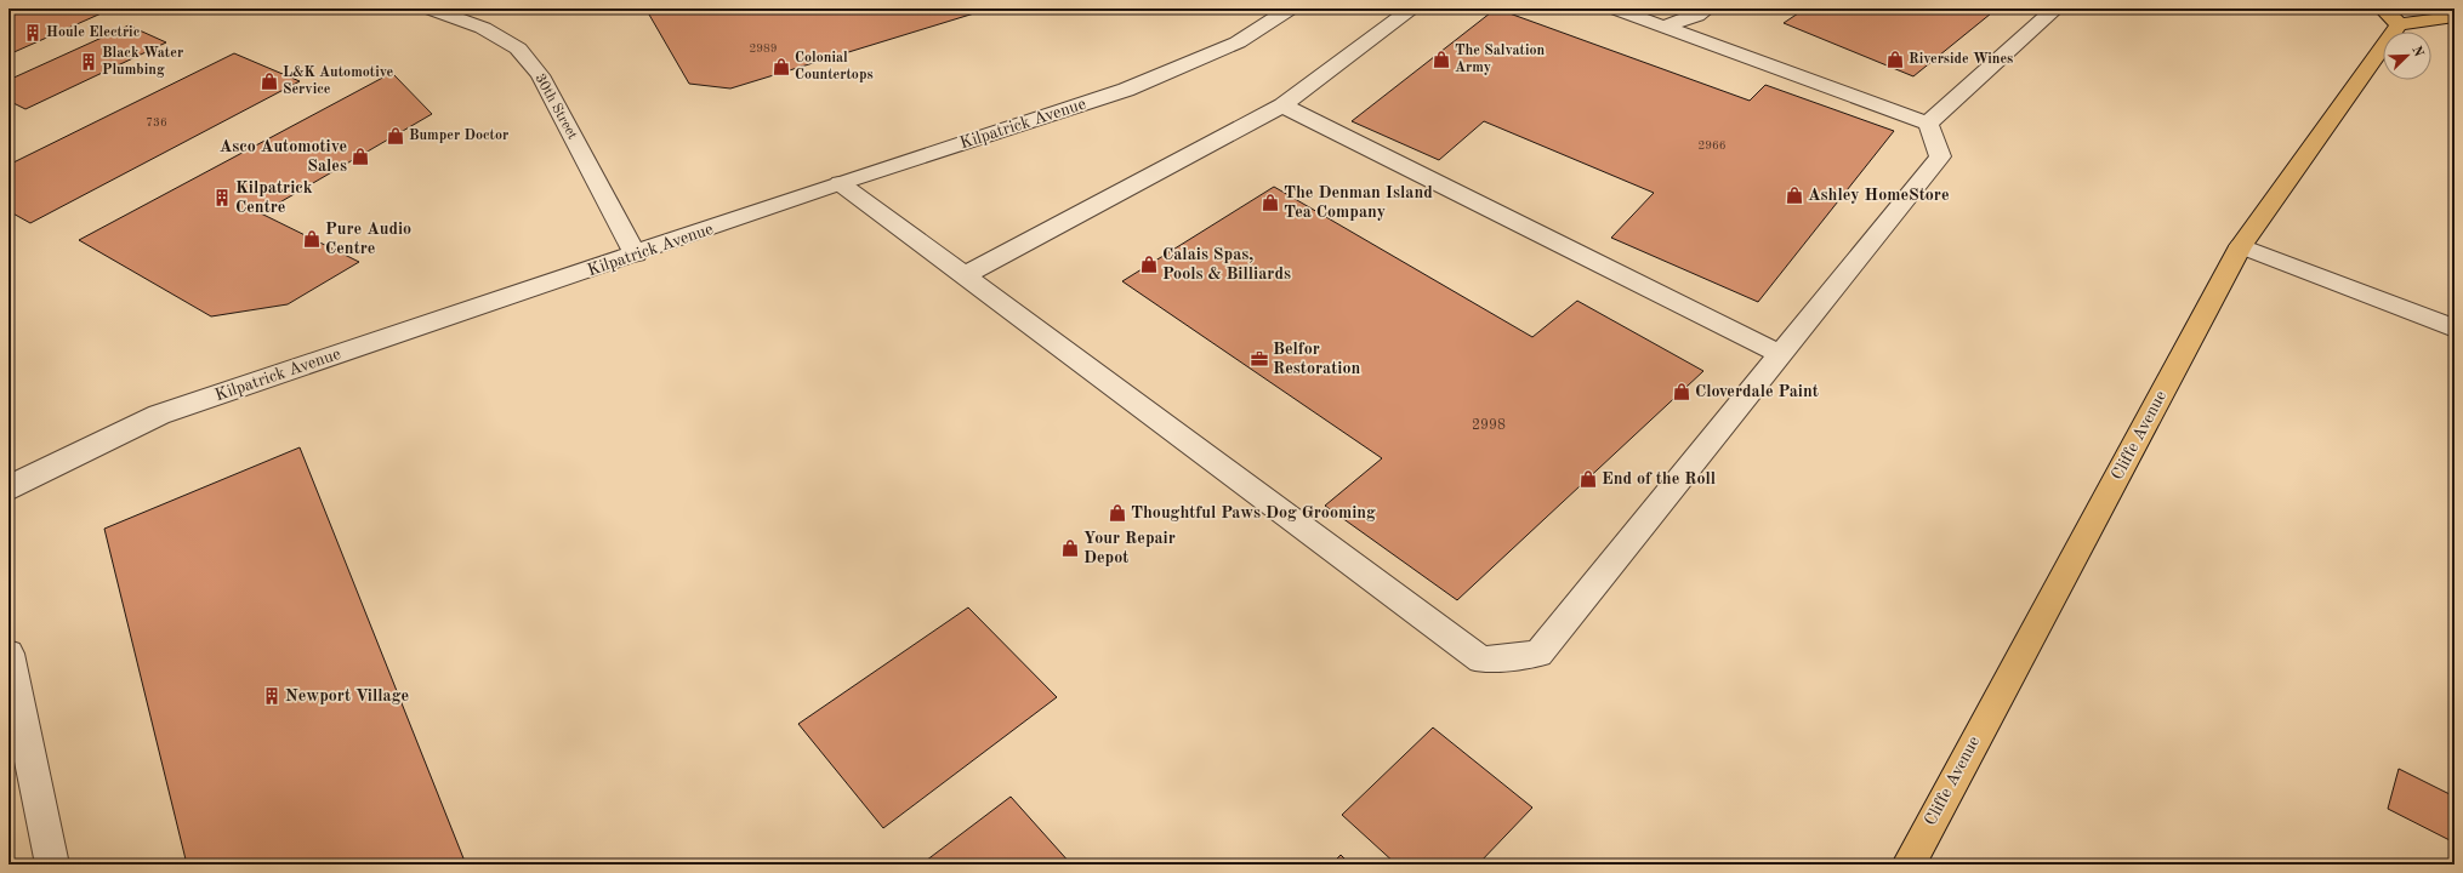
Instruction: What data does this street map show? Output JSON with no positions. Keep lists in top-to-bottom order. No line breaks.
{"streets":{"main road":["Cliffe Avenue"],"street":["30th Street","Kilpatrick Avenue"]},"crossings":[["30th Street","Kilpatrick Avenue"]],"places":{"building":["Houle Electric","Black Water Plumbing","Kilpatrick Centre","Newport Village"],"shop":["The Salvation Army","Riverside Wines","Colonial Countertops","L&K Automotive Service","Bumper Doctor","Asco Automotive Sales","Ashley HomeStore","The Denman Island Tea Company","Pure Audio Centre","Calais Spas, Pools & Billiards","Cloverdale Paint","End of the Roll","Thoughtful Paws Dog Grooming","Your Repair Depot"],"office":["Belfor Restoration"]},"house_numbers":["2989","736","2966","2998"],"north":"top right"}
